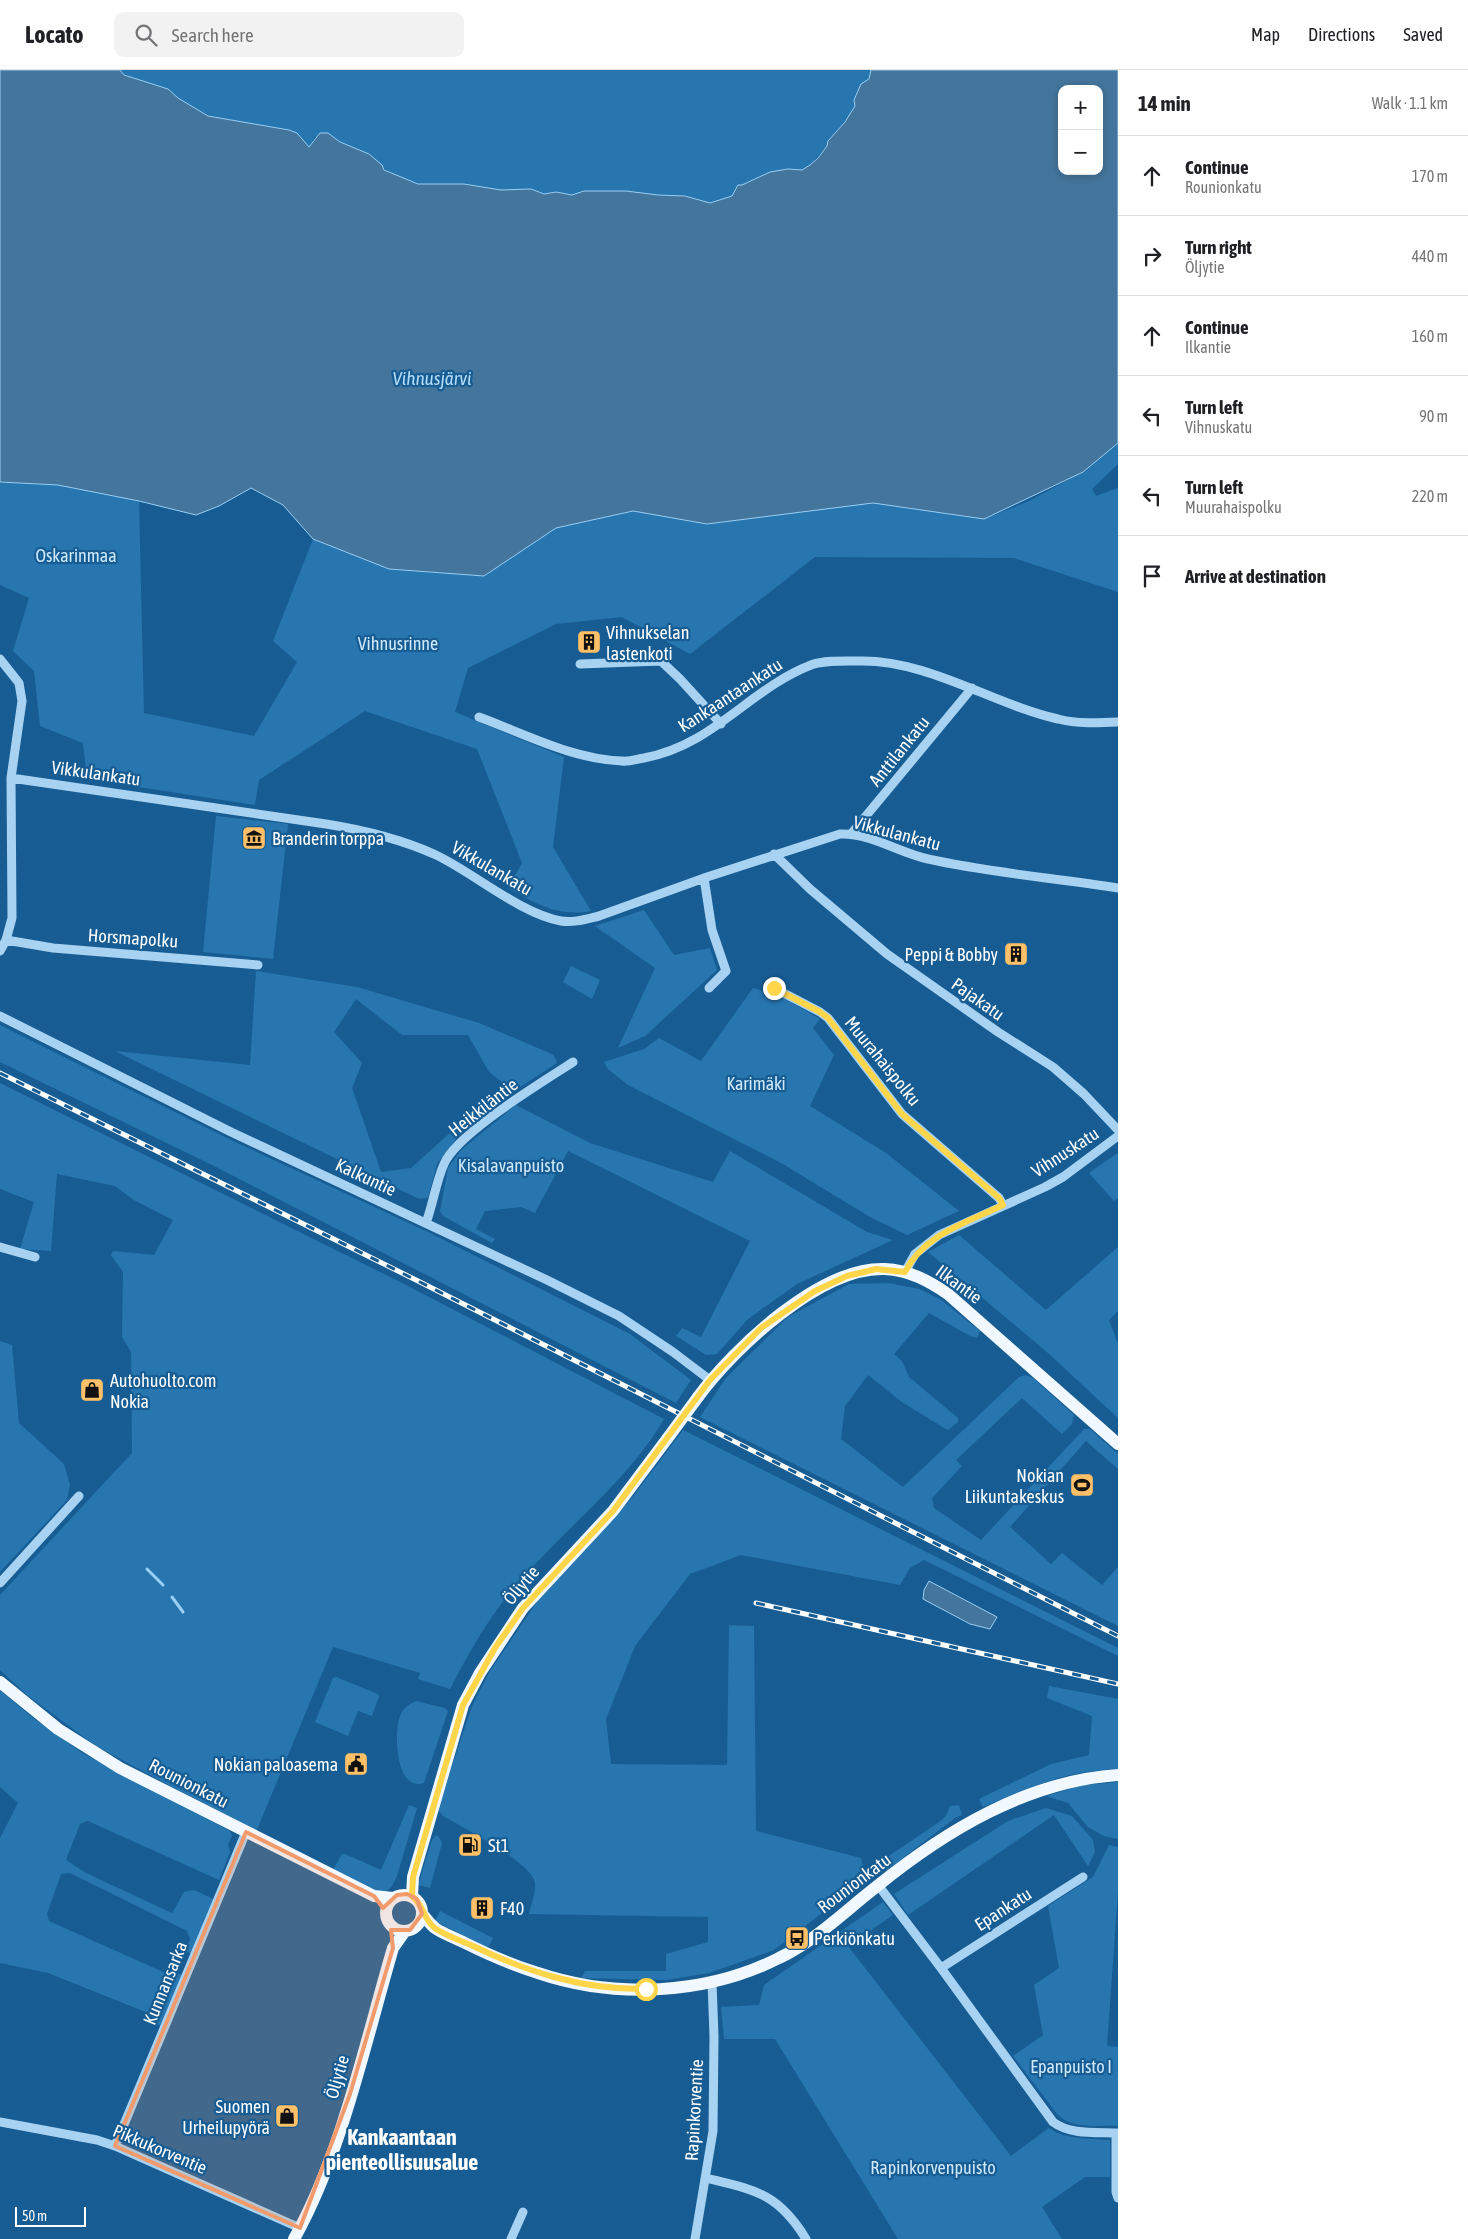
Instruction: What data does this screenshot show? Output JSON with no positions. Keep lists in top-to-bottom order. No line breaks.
{"streets":{"main road":["Ilkantie","Öljytie","Rounionkatu"],"street":["Kankaantaankatu","Anttilankatu","Vikkulankatu","Horsmapolku","Pajakatu","Muurahaispolku","Heikkiläntie","Vihnuskatu","Kalkuntie","Epankatu","Kunnansarka","Rapinkorventie","Pikkukorventie"]},"crossings":[["Kankaantaankatu","Anttilankatu"],["Anttilankatu","Vikkulankatu"],["Vikkulankatu","Pajakatu"],["Muurahaispolku","Vihnuskatu"],["Heikkiläntie","Kalkuntie"],["Vihnuskatu","Ilkantie"],["Kalkuntie","Ilkantie"],["Kalkuntie","Öljytie"],["Ilkantie","Öljytie"],["Öljytie","Rounionkatu"],["Öljytie","Pikkukorventie"],["Rounionkatu","Kunnansarka"],["Rounionkatu","Rapinkorventie"],["Kunnansarka","Pikkukorventie"]],"districts":["Kankaantaan pienteollisuusalue"],"water":["Vihnusjärvi"],"parks":["Oskarinmaa","Vihnusrinne","Karimäki","Kisalavanpuisto","Epanpuisto I","Rapinkorvenpuisto"],"places":{"building":["Vihnukselan lastenkoti","Peppi & Bobby","F40"],"museum":["Branderin torppa"],"shop":["Autohuolto.com Nokia","Suomen Urheilupyörä"],"sports":["Nokian Liikuntakeskus"],"public building":["Nokian paloasema"],"fuel station":["St1"],"bus stop":["Perkiönkatu"]},"scale_bar":"50 m","page":{"header":"Locato","search":"Search here","nav":["Map","Directions","Saved"],"heading":["14 min","Walk · 1.1 km"],"map_buttons":["+","−"],"list":[["Continue","Rounionkatu","170 m"],["Turn right","Öljytie","440 m"],["Continue","Ilkantie","160 m"],["Turn left","Vihnuskatu","90 m"],["Turn left","Muurahaispolku","220 m"],"Arrive at destination"],"scale":"50 m"}}
